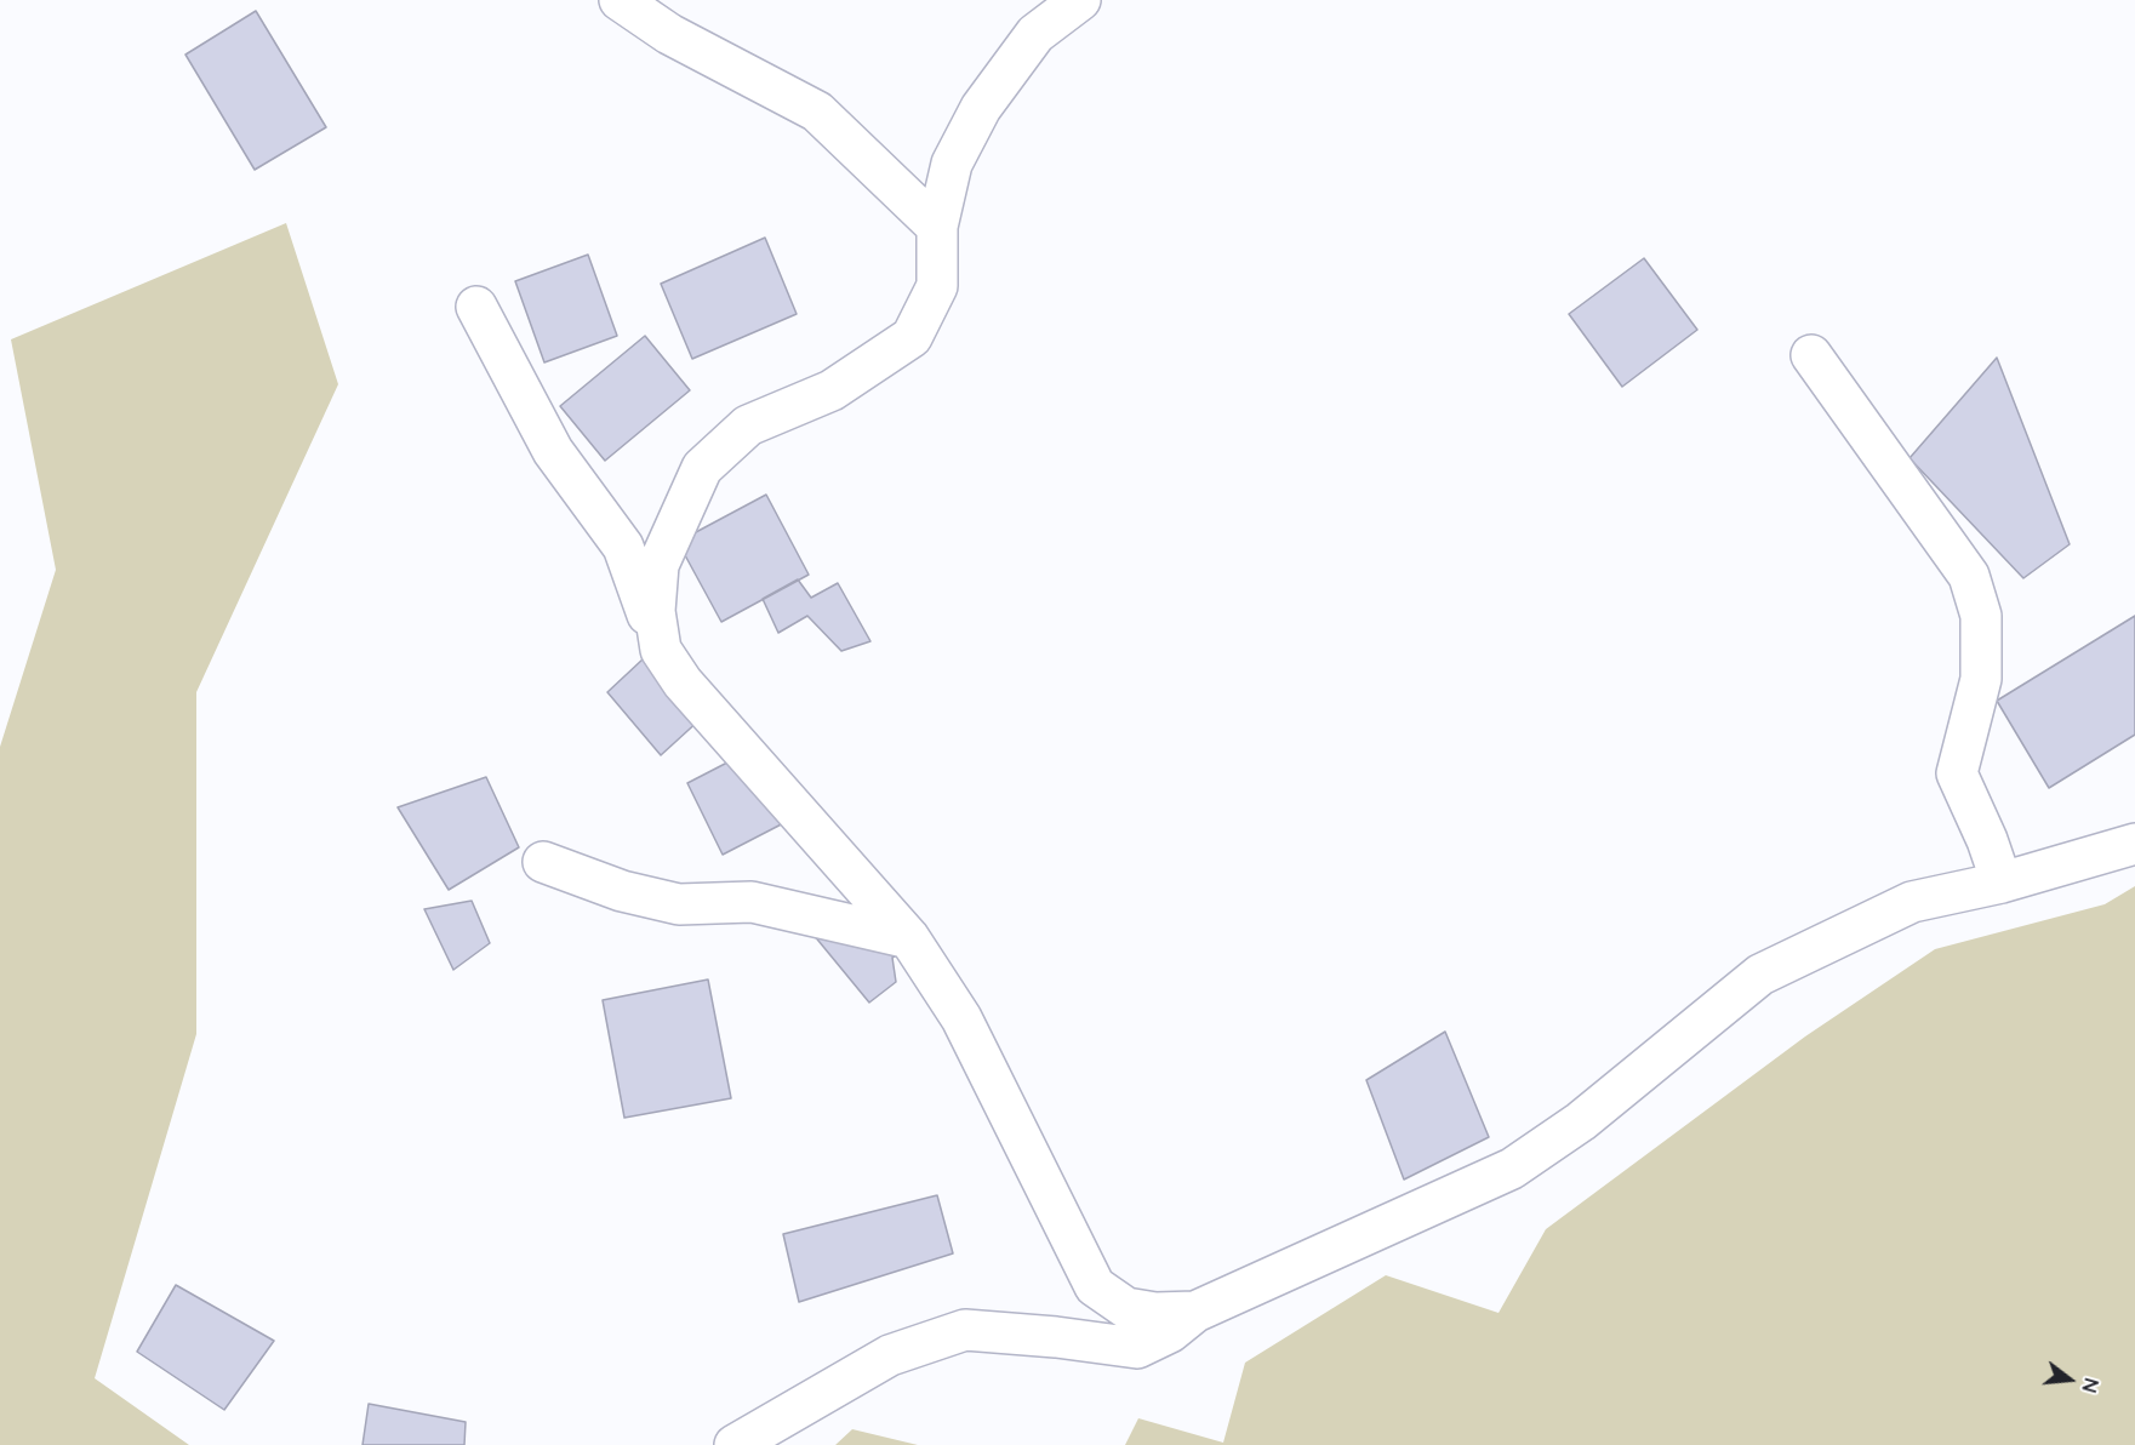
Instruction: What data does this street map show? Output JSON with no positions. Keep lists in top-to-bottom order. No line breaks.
{"north":"right"}
